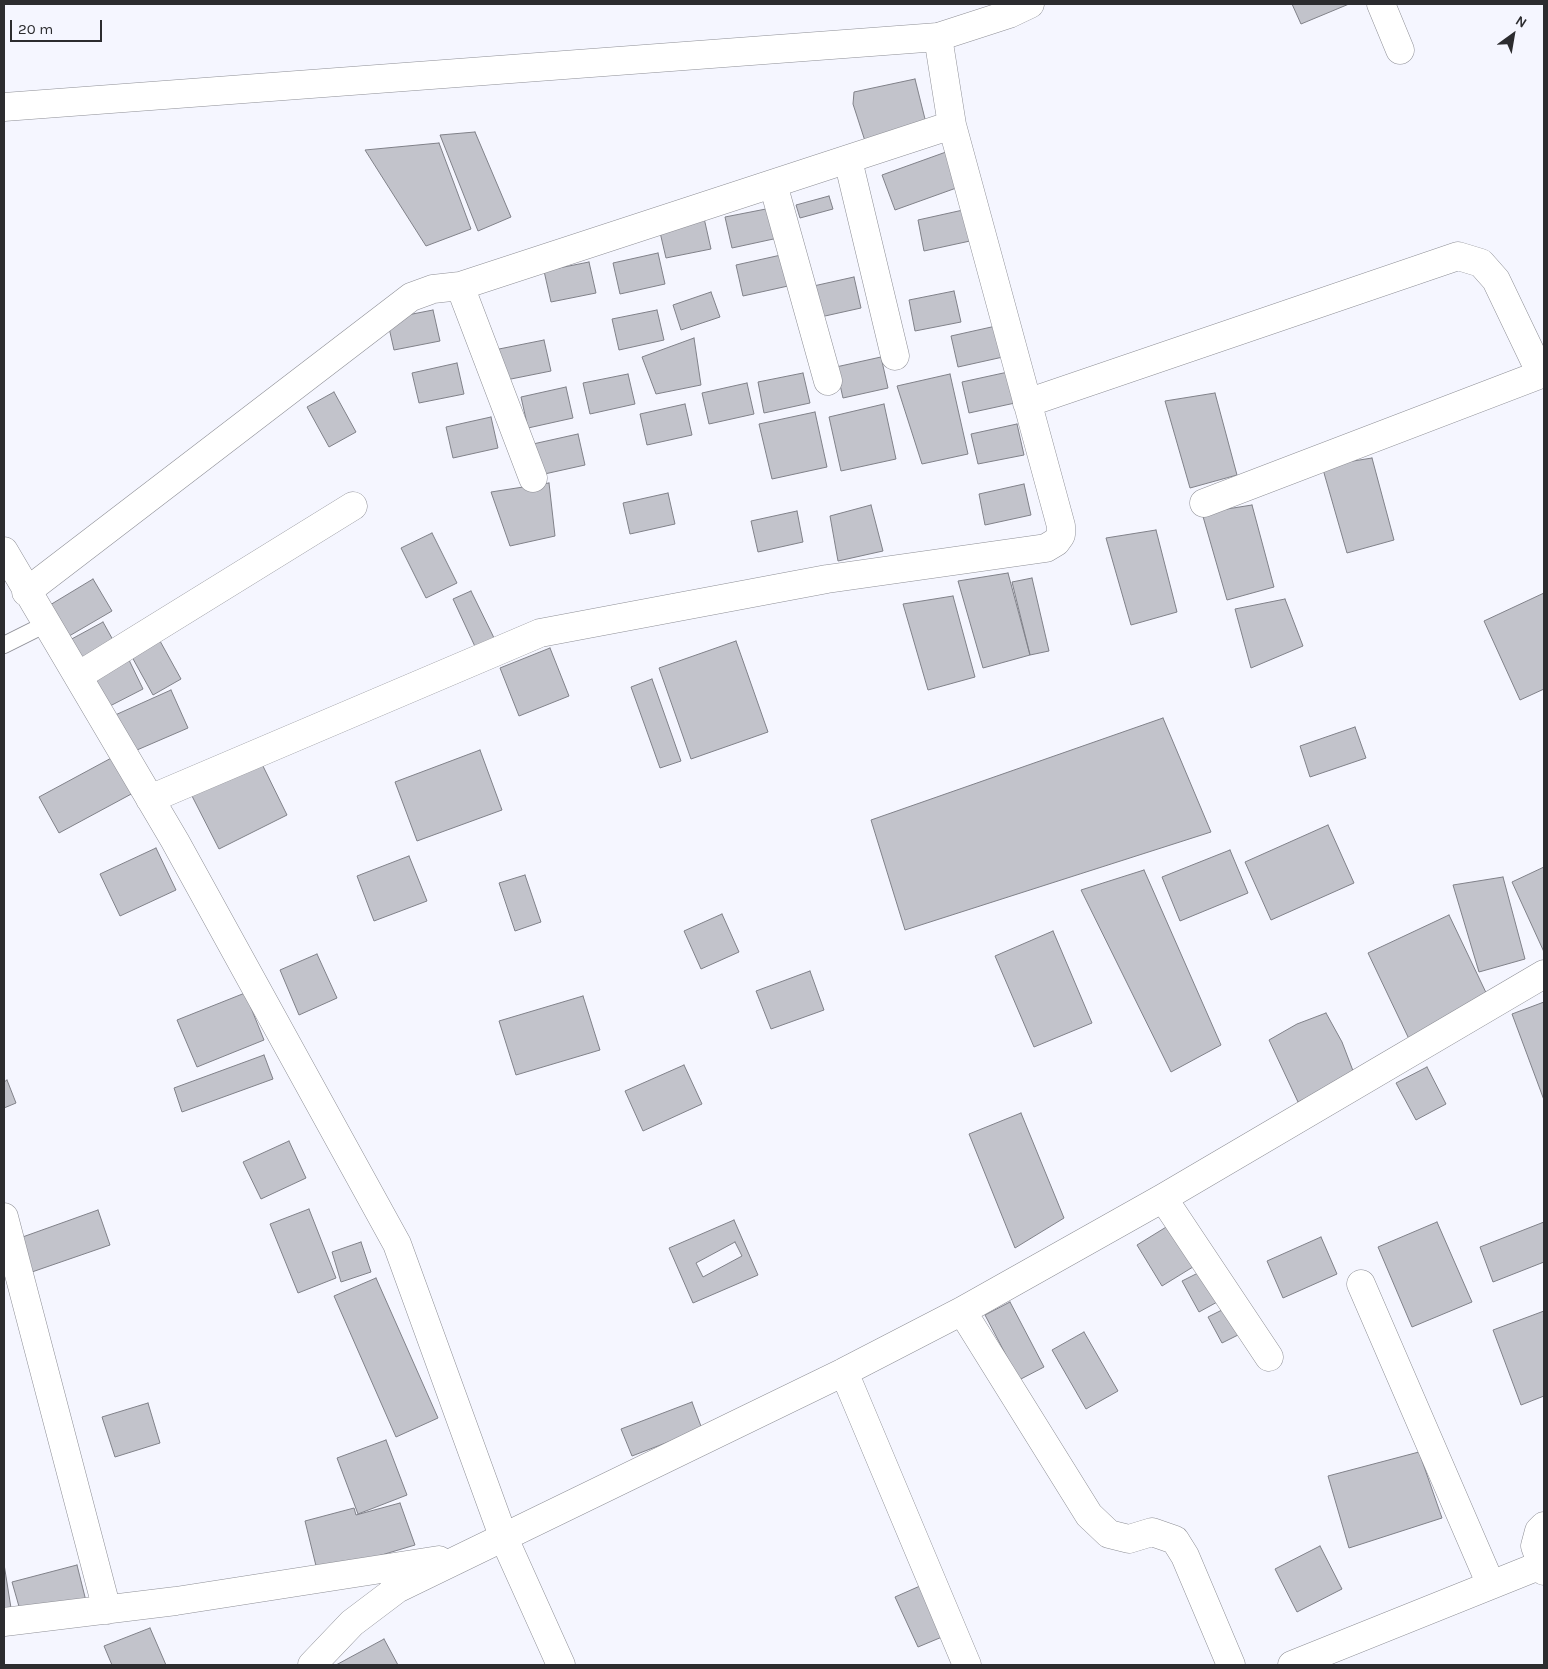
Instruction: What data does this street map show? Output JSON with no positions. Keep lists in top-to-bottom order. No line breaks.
{"scale_bar":"20 m","north":"top right"}
